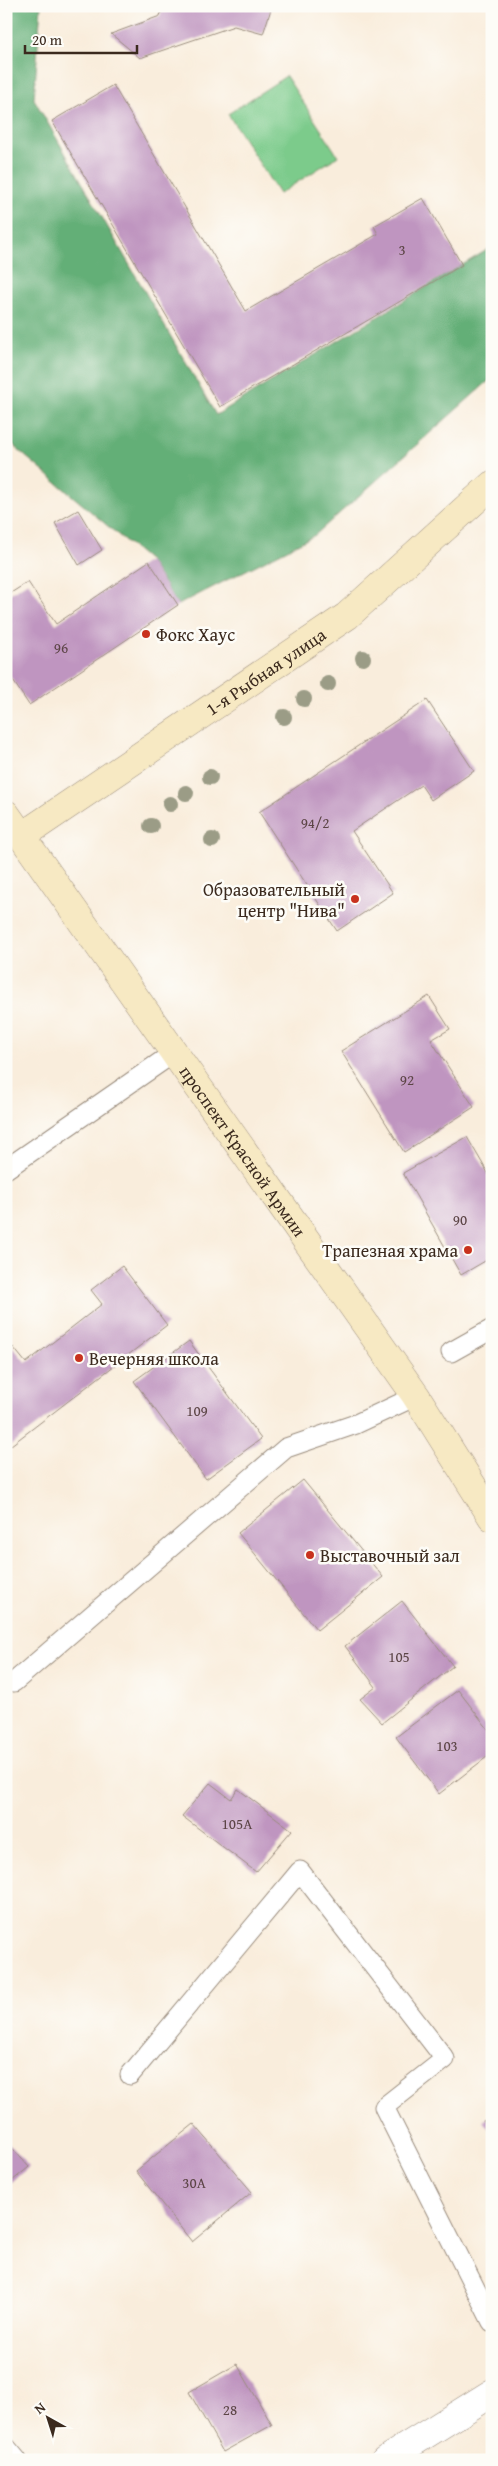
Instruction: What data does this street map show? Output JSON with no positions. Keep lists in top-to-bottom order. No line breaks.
{"streets":{"main road":["1-я Рыбная улица","проспект Красной Армии"]},"crossings":[["1-я Рыбная улица","проспект Красной Армии"]],"places":["Фокс Хаус","Образовательный центр \"Нива\"","Трапезная храма","Вечерняя школа","Выставочный зал"],"house_numbers":["3","96","94/2","92","90","109","105","103","105А","30А","28"],"scale_bar":"20 m","north":"top left"}
